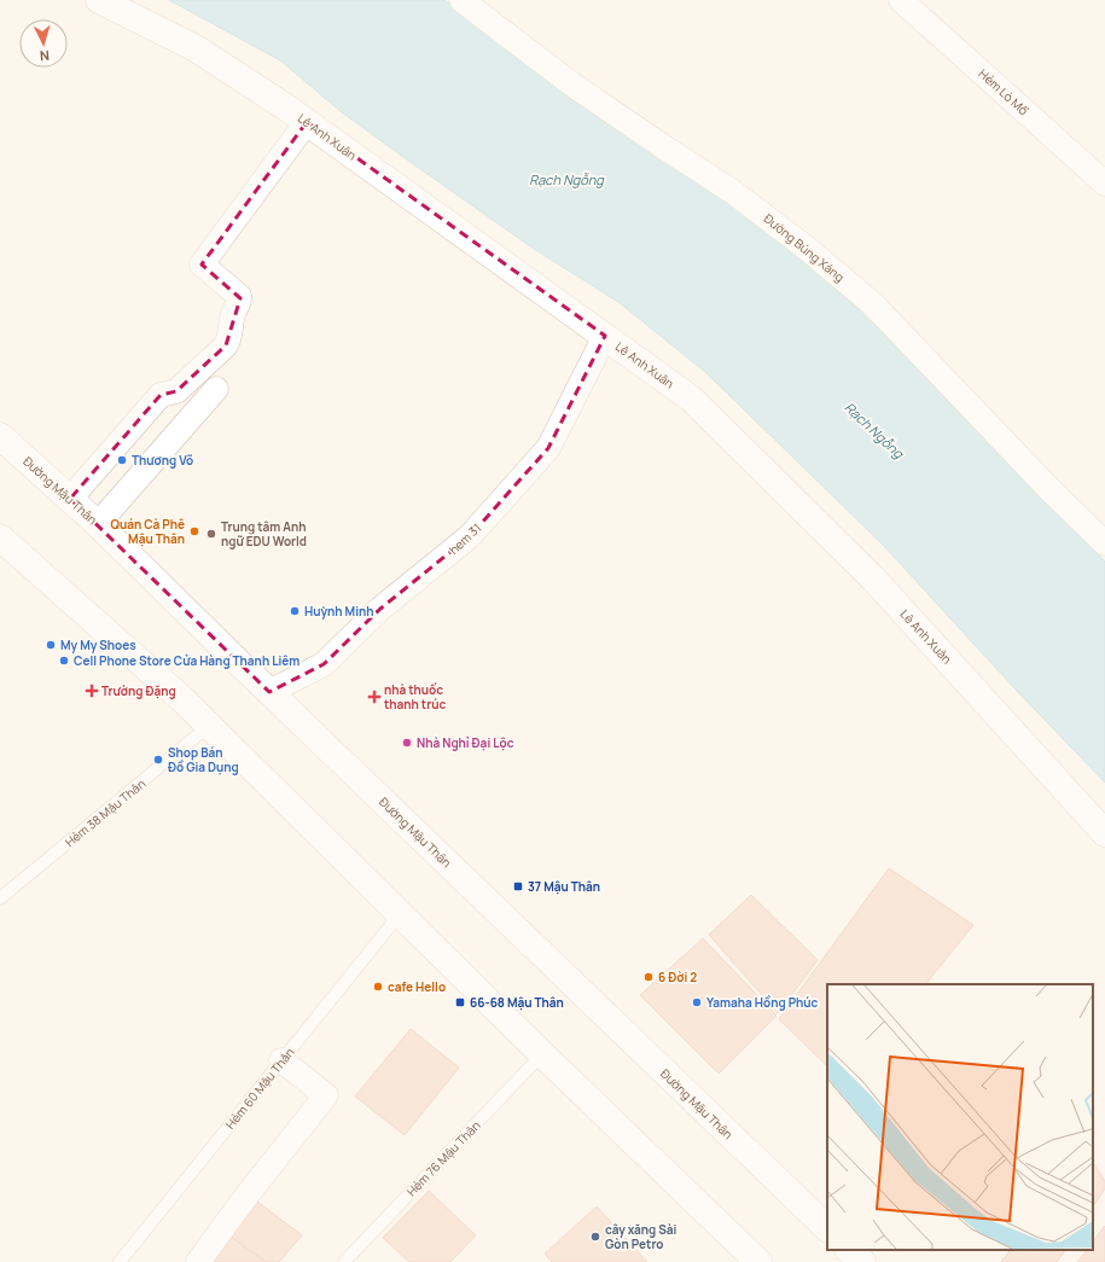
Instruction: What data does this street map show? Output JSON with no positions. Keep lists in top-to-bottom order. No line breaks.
{"streets":{"main road":["Lê Anh Xuân","Đường Mậu Thân"],"street":["Hẻm Lò Mổ","Đường Búng Xáng","hem 31"],"lane":["Hẻm 38 Mậu Thân","Hẻm 60 Mậu Thân","Hẻm 76 Mậu Thân"]},"crossings":[["Lê Anh Xuân","hem 31"],["Đường Mậu Thân","hem 31"]],"water":["Rạch Ngỗng"],"places":{"other":["Thương Võ","Quán Cà Phê Mậu Thân","Trung tâm Anh ngữ EDU World","Huỳnh Minh","My My Shoes","Cell Phone Store Cửa Hàng Thanh Liêm","Nhà Nghỉ Đại Lộc","Shop Bán Đồ Gia Dụng","6 Đời 2","cafe Hello","Yamaha Hồng Phúc","cây xăng Sài Gòn Petro"],"health":["Trường Đặng","nhà thuốc thanh trúc"],"transit":["37 Mậu Thân","66-68 Mậu Thân"]},"north":"bottom"}
